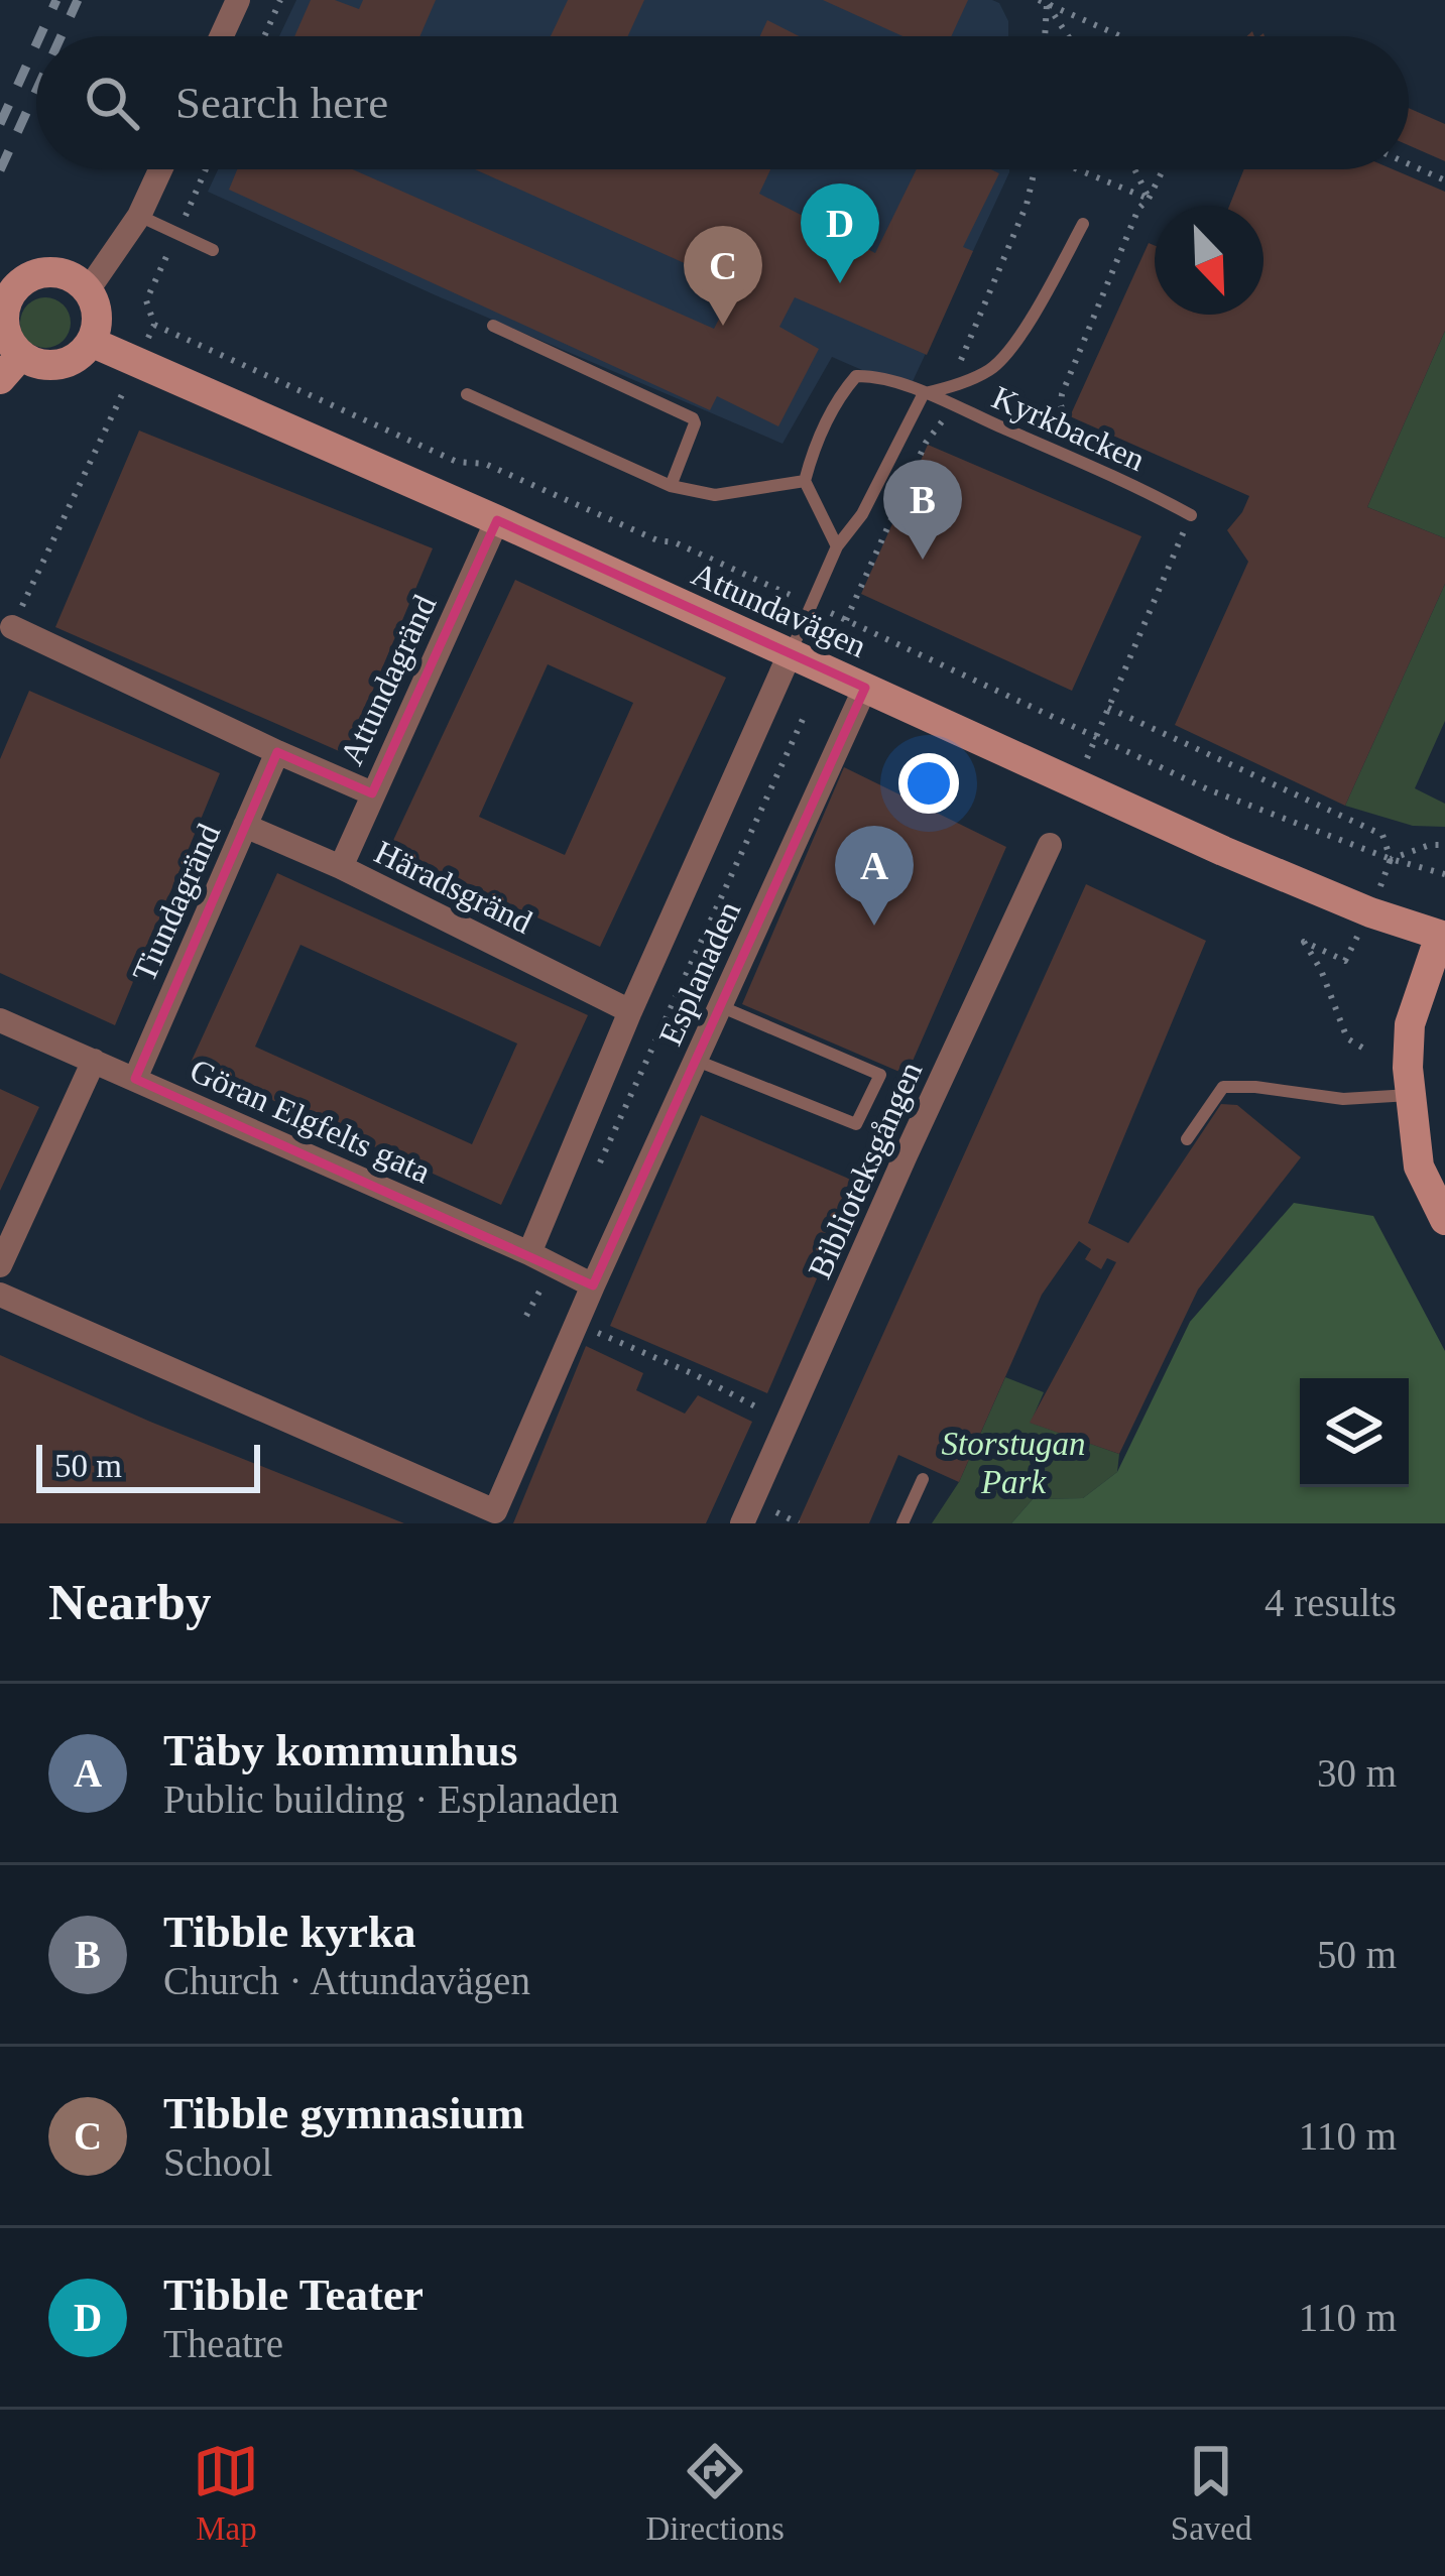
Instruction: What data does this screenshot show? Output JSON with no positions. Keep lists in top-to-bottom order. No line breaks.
{"streets":{"street":["Attundavägen","Attundagränd","Häradsgränd","Tiundagränd","Esplanaden","Göran Elgfelts gata","Biblioteksgången"],"lane":["Kyrkbacken"]},"crossings":[["Attundavägen","Attundagränd"],["Attundavägen","Esplanaden"],["Attundagränd","Häradsgränd"],["Häradsgränd","Tiundagränd"],["Häradsgränd","Esplanaden"],["Tiundagränd","Göran Elgfelts gata"],["Esplanaden","Göran Elgfelts gata"]],"parks":["Storstugan Park"],"scale_bar":"50 m","north":"bottom right","page":{"search":"Search here","pins":["D","C","B","A"],"scale":"50 m","heading":["Nearby","4 results"],"list":[{"mark":"A","name":"Täby kommunhus","note":"Public building · Esplanaden","value":"30 m"},{"mark":"B","name":"Tibble kyrka","note":"Church · Attundavägen","value":"50 m"},{"mark":"C","name":"Tibble gymnasium","note":"School","value":"110 m"},{"mark":"D","name":"Tibble Teater","note":"Theatre","value":"110 m"}],"nav":["Map","Directions","Saved"]}}
